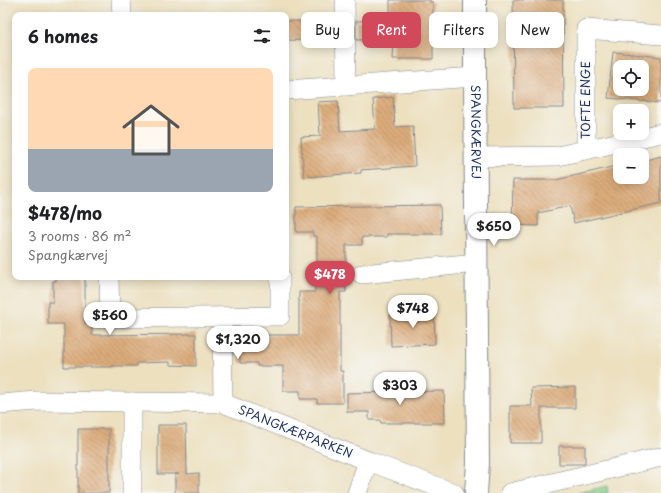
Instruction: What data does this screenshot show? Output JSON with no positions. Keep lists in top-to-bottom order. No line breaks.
{"streets":{"street":["TOFTE ENGE","SPANGKÆRVEJ","SPANGKÆRPARKEN"]},"crossings":[["TOFTE ENGE","SPANGKÆRVEJ"]],"page":{"chip":["Buy","Rent","Filters","New"],"heading":"6 homes","map_buttons":["+","−"],"list":[{"name":"$478/mo","note":"3 rooms · 86 m² · Spangkærvej"}],"price":["$650","$478","$748","$560","$1,320","$303"]}}
